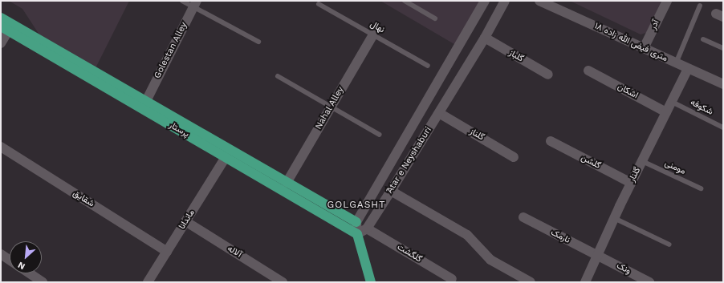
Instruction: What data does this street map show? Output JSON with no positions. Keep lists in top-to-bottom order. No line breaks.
{"streets":{"main road":["پرستار"],"street":["آدر","۱۸ متری فیض الله زاده","Golestan Alley","گلباز","اشکان","Nahal Alley","گلناز","ََAtar e Neyshaburi","گلشن","گلنار","شقایق","ماندانا","نارمک","آلاله","گلگشت","ونک"],"lane":["نهال","شکوفه","مومنی"]},"crossings":[["آدر","۱۸ متری فیض الله زاده"],["نهال","Nahal Alley"],["۱۸ متری فیض الله زاده","گلنار"],["Golestan Alley","پرستار"],["گلباز","ََAtar e Neyshaburi"],["اشکان","گلنار"],["شکوفه","گلنار"],["Nahal Alley","پرستار"],["پرستار","ََAtar e Neyshaburi"],["پرستار","ماندانا"],["گلناز","ََAtar e Neyshaburi"],["ََAtar e Neyshaburi","گلگشت"],["گلشن","گلنار"],["مومنی","گلنار"],["گلنار","نارمک"],["گلنار","ونک"],["شقایق","ماندانا"],["ماندانا","آلاله"],["نارمک","ونک"]],"districts":["GOLGASHT"],"north":"bottom left"}
